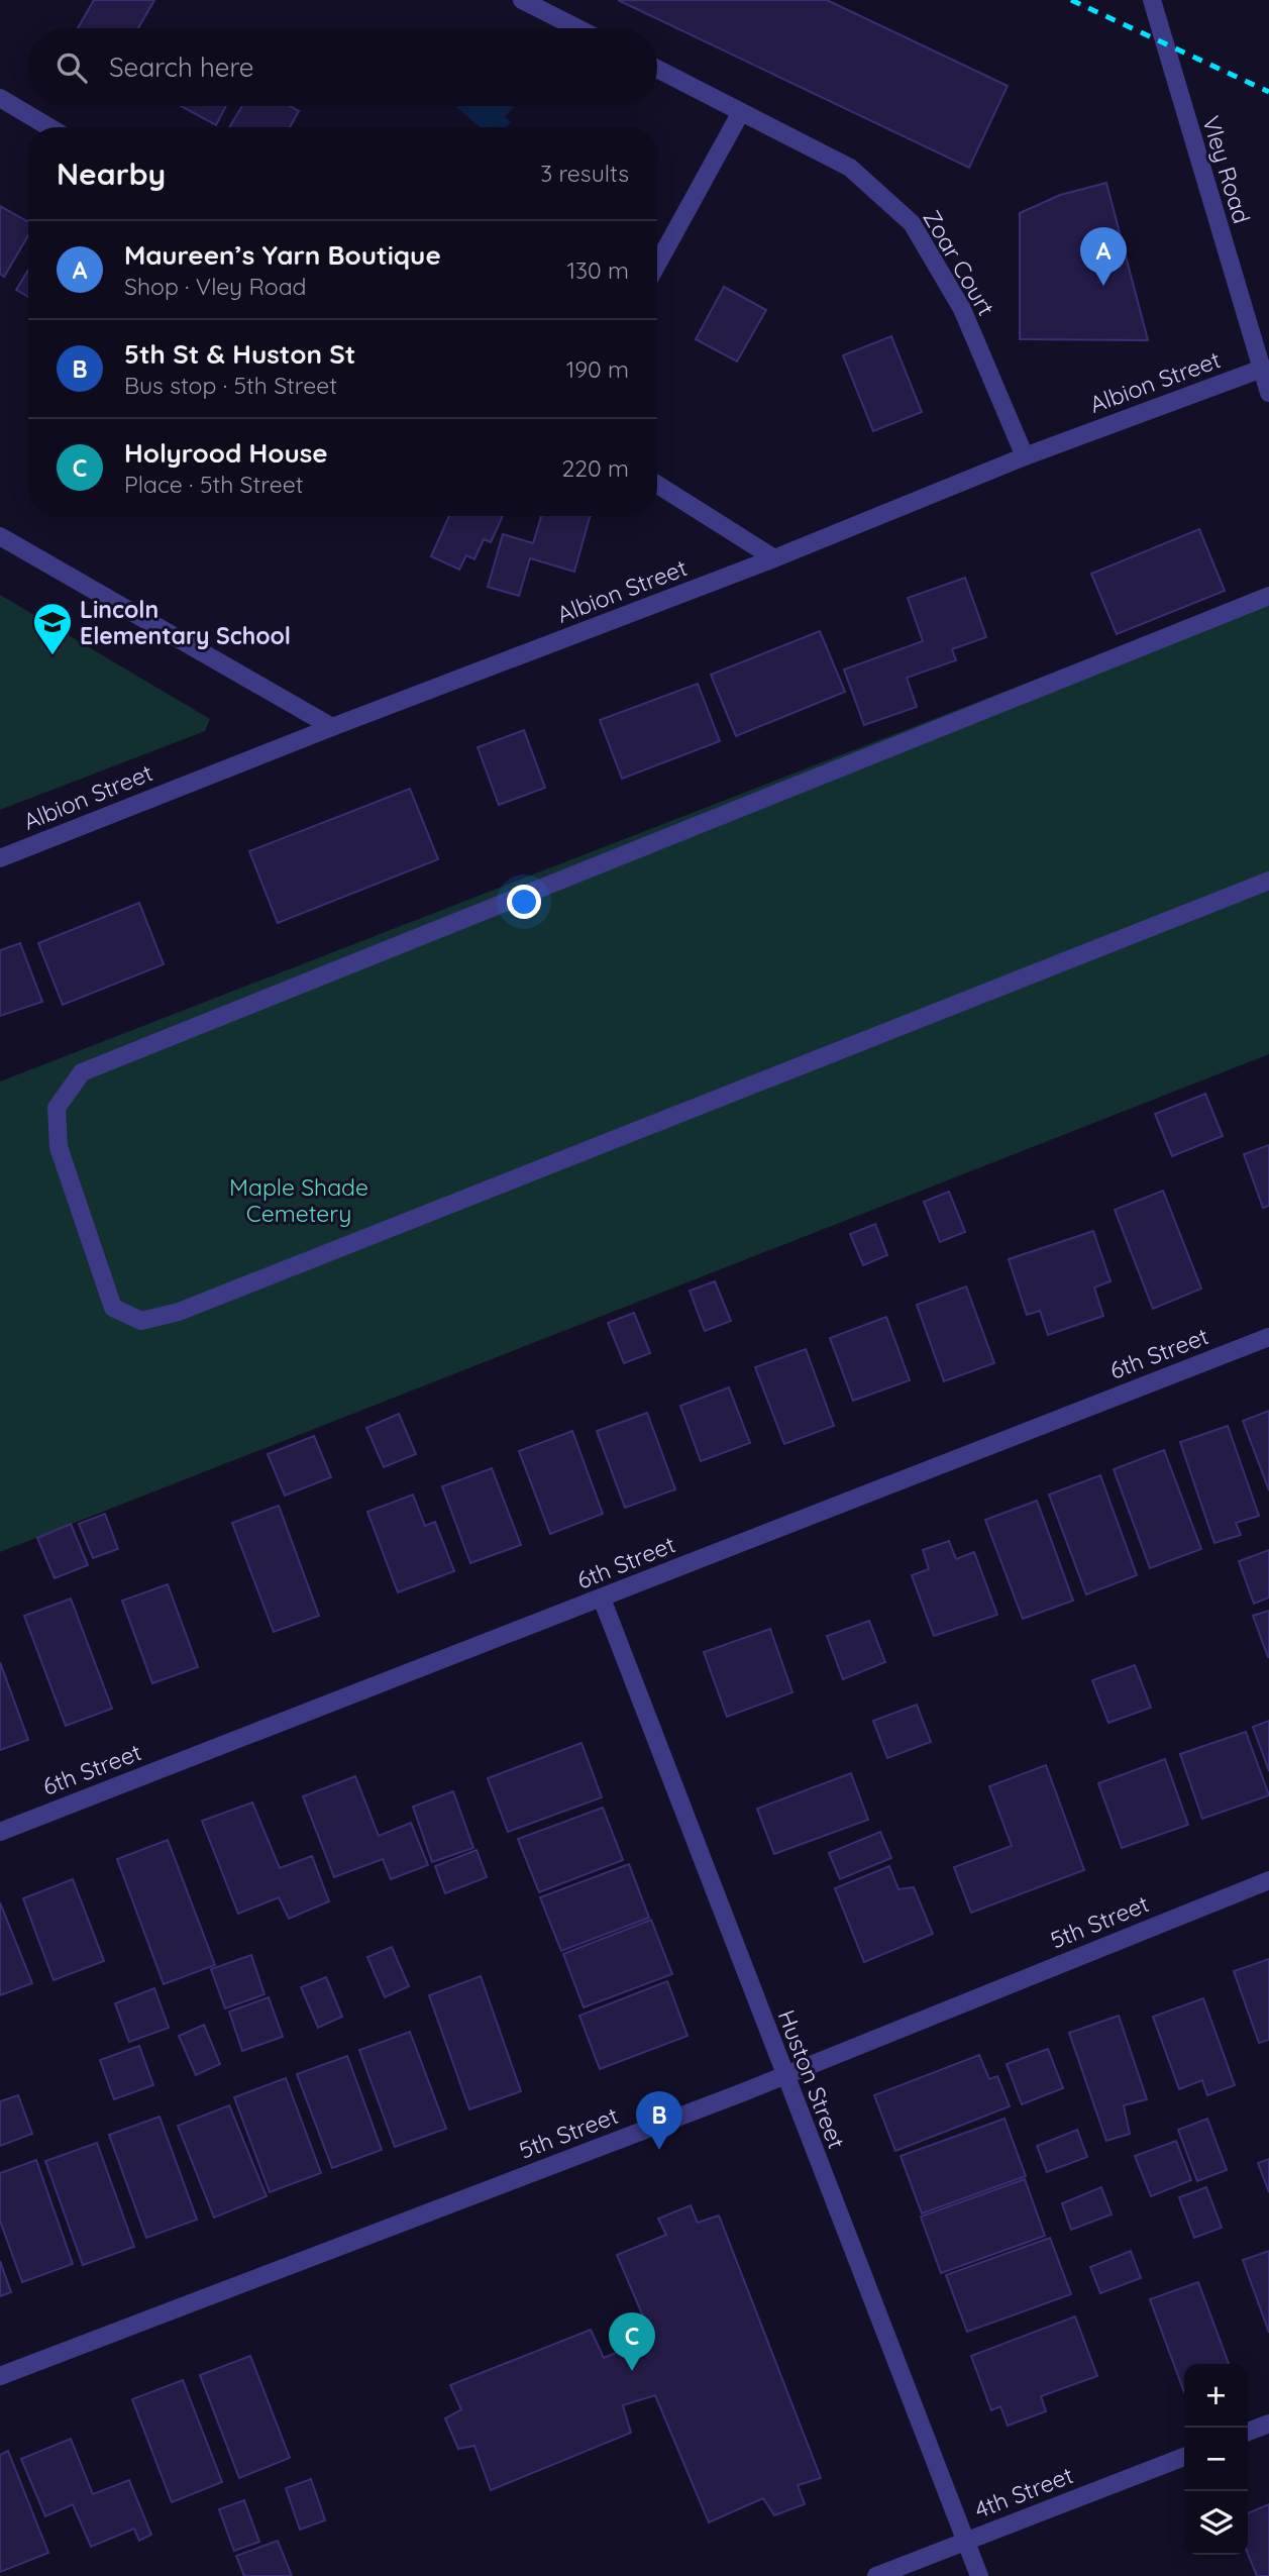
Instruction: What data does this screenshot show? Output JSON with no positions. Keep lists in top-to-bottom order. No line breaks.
{"streets":{"street":["Vley Road","Zoar Court","Albion Street","6th Street","5th Street","Huston Street","4th Street"]},"crossings":[["Vley Road","Albion Street"],["Zoar Court","Albion Street"],["6th Street","Huston Street"],["5th Street","Huston Street"],["Huston Street","4th Street"]],"parks":["Maple Shade Cemetery"],"places":{"school or university":["Lincoln Elementary School"]},"page":{"search":"Search here","heading":["Nearby","3 results"],"list":[{"mark":"A","name":"Maureen’s Yarn Boutique","note":"Shop · Vley Road","value":"130 m"},{"mark":"B","name":"5th St & Huston St","note":"Bus stop · 5th Street","value":"190 m"},{"mark":"C","name":"Holyrood House","note":"Place · 5th Street","value":"220 m"}],"pins":["A","B","C"],"map_buttons":["+","−"]}}
